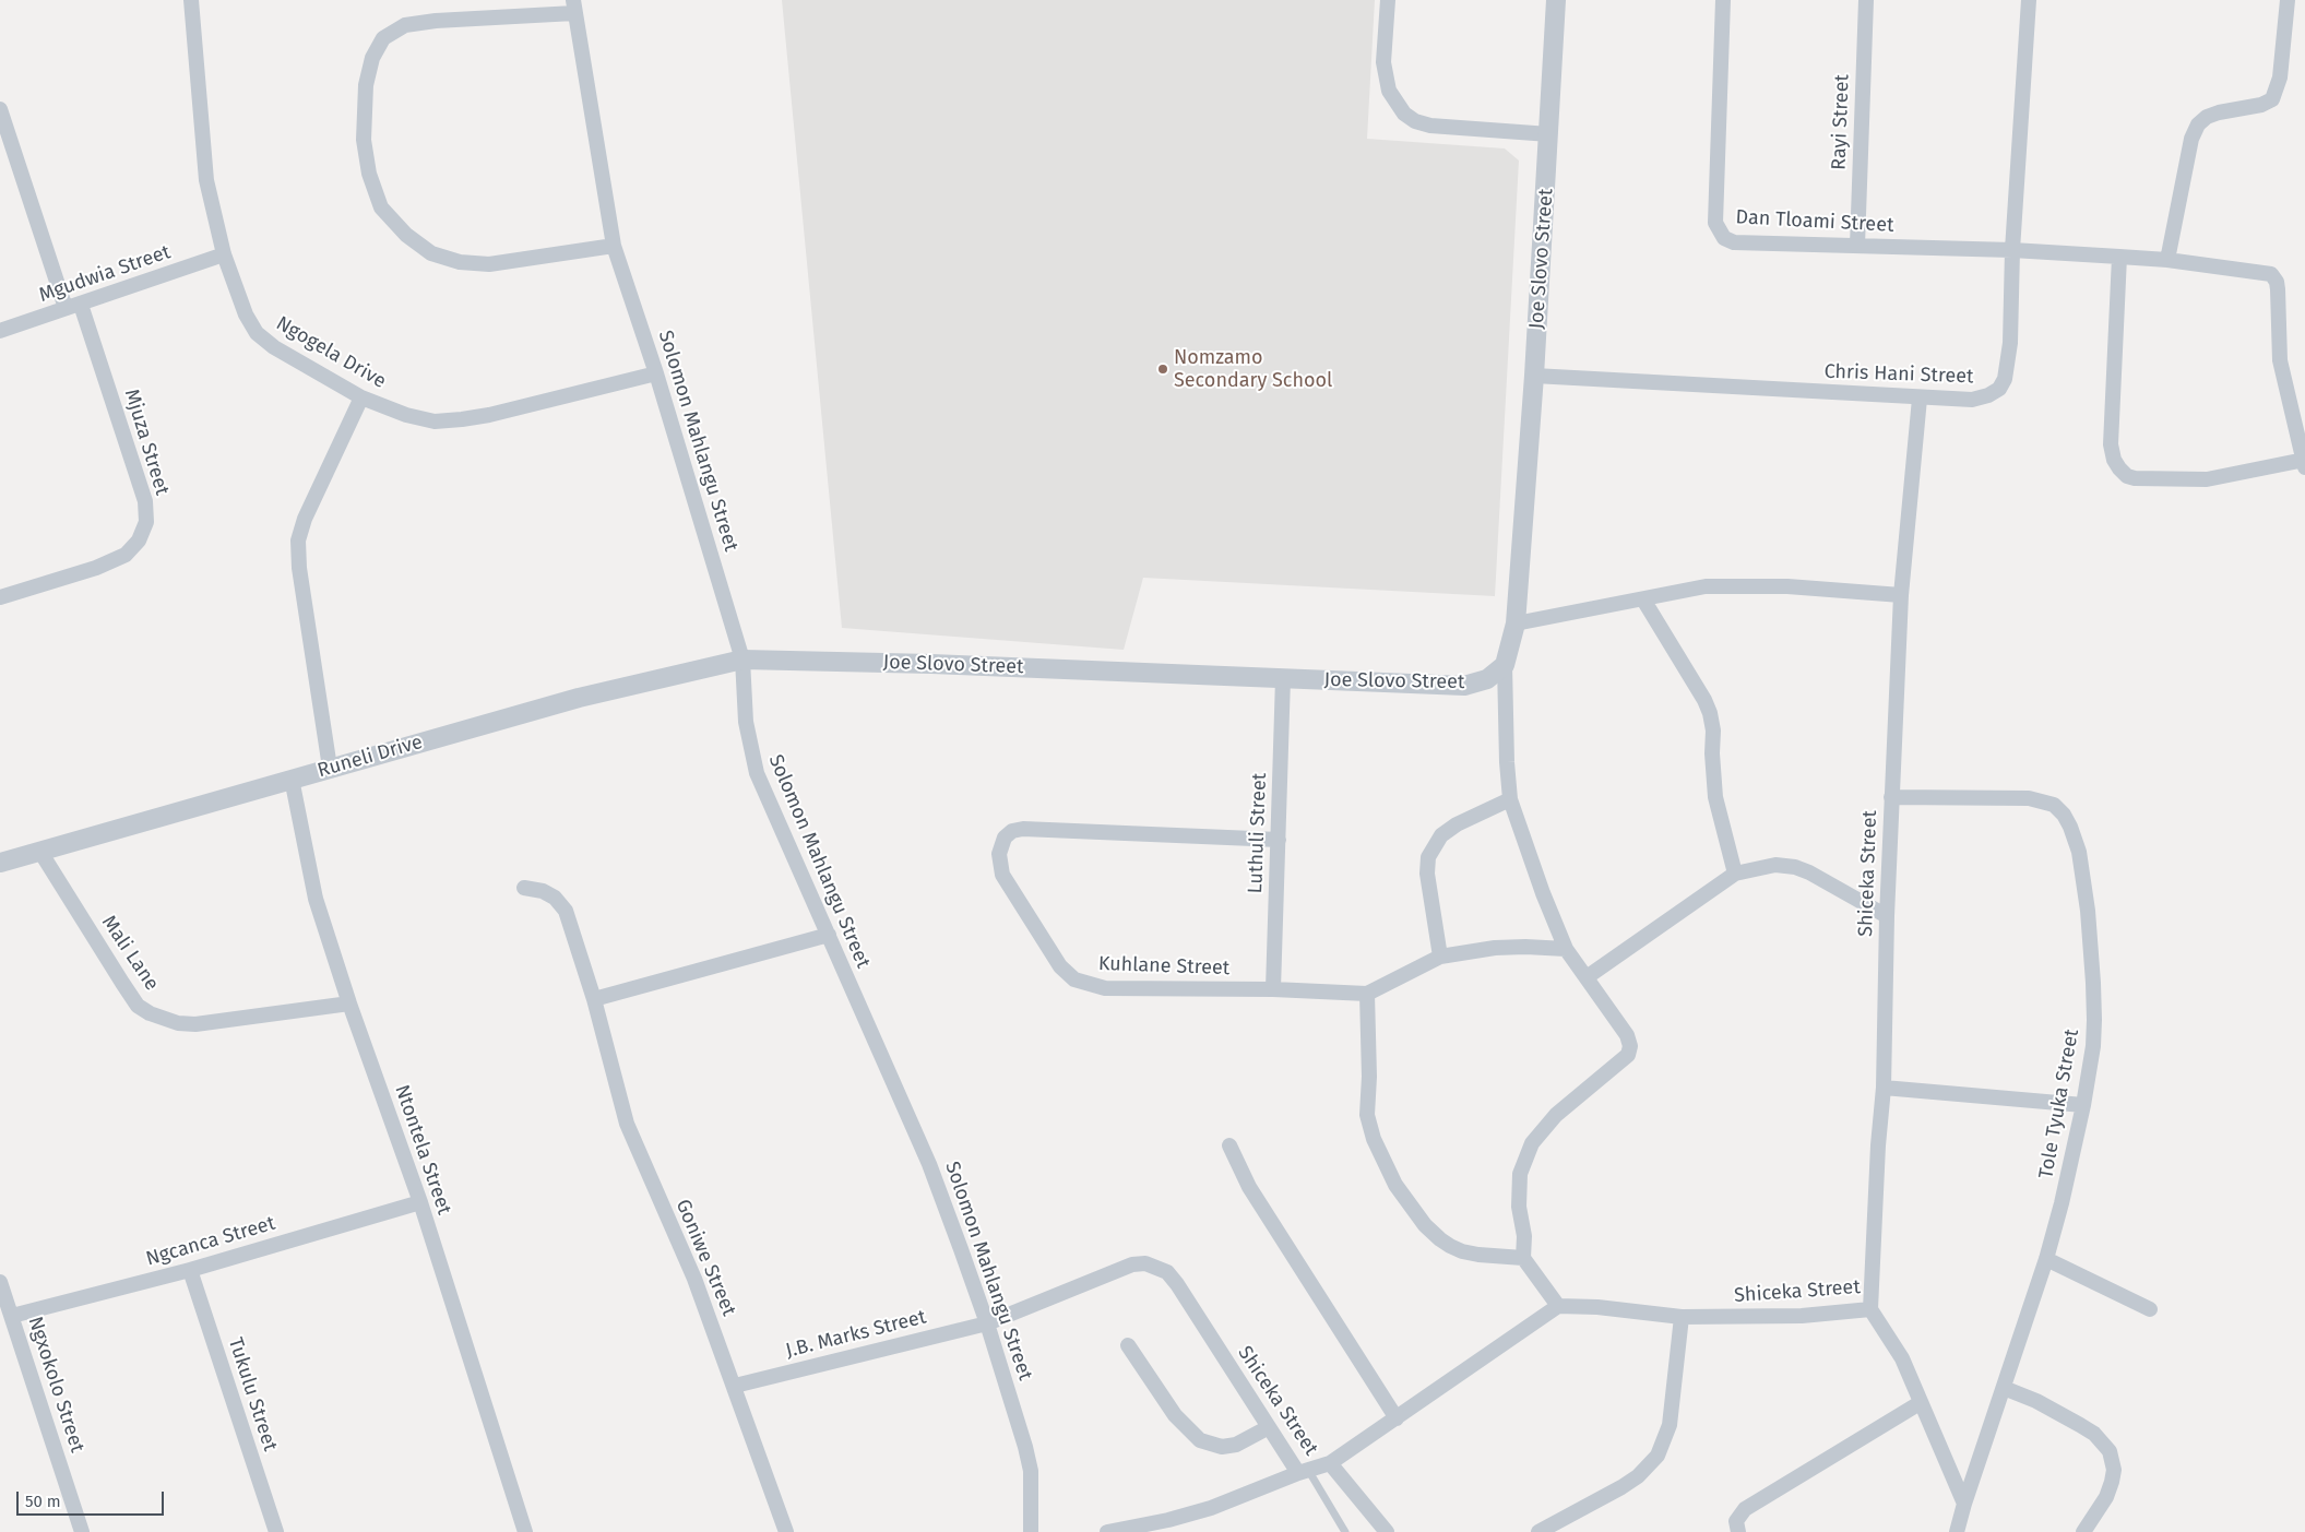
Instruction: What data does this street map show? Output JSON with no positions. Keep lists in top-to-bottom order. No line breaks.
{"streets":{"street":["Rayi Street","Dan Tloami Street","Joe Slovo Street","Mgudwia Street","Ngogela Drive","Chris Hani Street","Solomon Mahlangu Street","Mjuza Street","Runeli Drive","Luthuli Street","Shiceka Street","Mali Lane","Kuhlane Street","Tole Tyuka Street","Ntontela Street","Ngcanca Street","Goniwe Street","J.B. Marks Street","Ngxokolo Street","Tukulu Street"]},"crossings":[["Rayi Street","Dan Tloami Street"],["Dan Tloami Street","Chris Hani Street"],["Joe Slovo Street","Chris Hani Street"],["Joe Slovo Street","Solomon Mahlangu Street"],["Joe Slovo Street","Runeli Drive"],["Joe Slovo Street","Luthuli Street"],["Mgudwia Street","Ngogela Drive"],["Mgudwia Street","Mjuza Street"],["Ngogela Drive","Solomon Mahlangu Street"],["Chris Hani Street","Shiceka Street"],["Solomon Mahlangu Street","Runeli Drive"],["Solomon Mahlangu Street","Shiceka Street"],["Solomon Mahlangu Street","J.B. Marks Street"],["Runeli Drive","Mali Lane"],["Runeli Drive","Ntontela Street"],["Luthuli Street","Kuhlane Street"],["Shiceka Street","Tole Tyuka Street"],["Shiceka Street","J.B. Marks Street"],["Mali Lane","Ntontela Street"],["Ntontela Street","Ngcanca Street"],["Ngcanca Street","Ngxokolo Street"],["Ngcanca Street","Tukulu Street"],["Goniwe Street","J.B. Marks Street"]],"places":["Nomzamo Secondary School"],"scale_bar":"50 m"}
